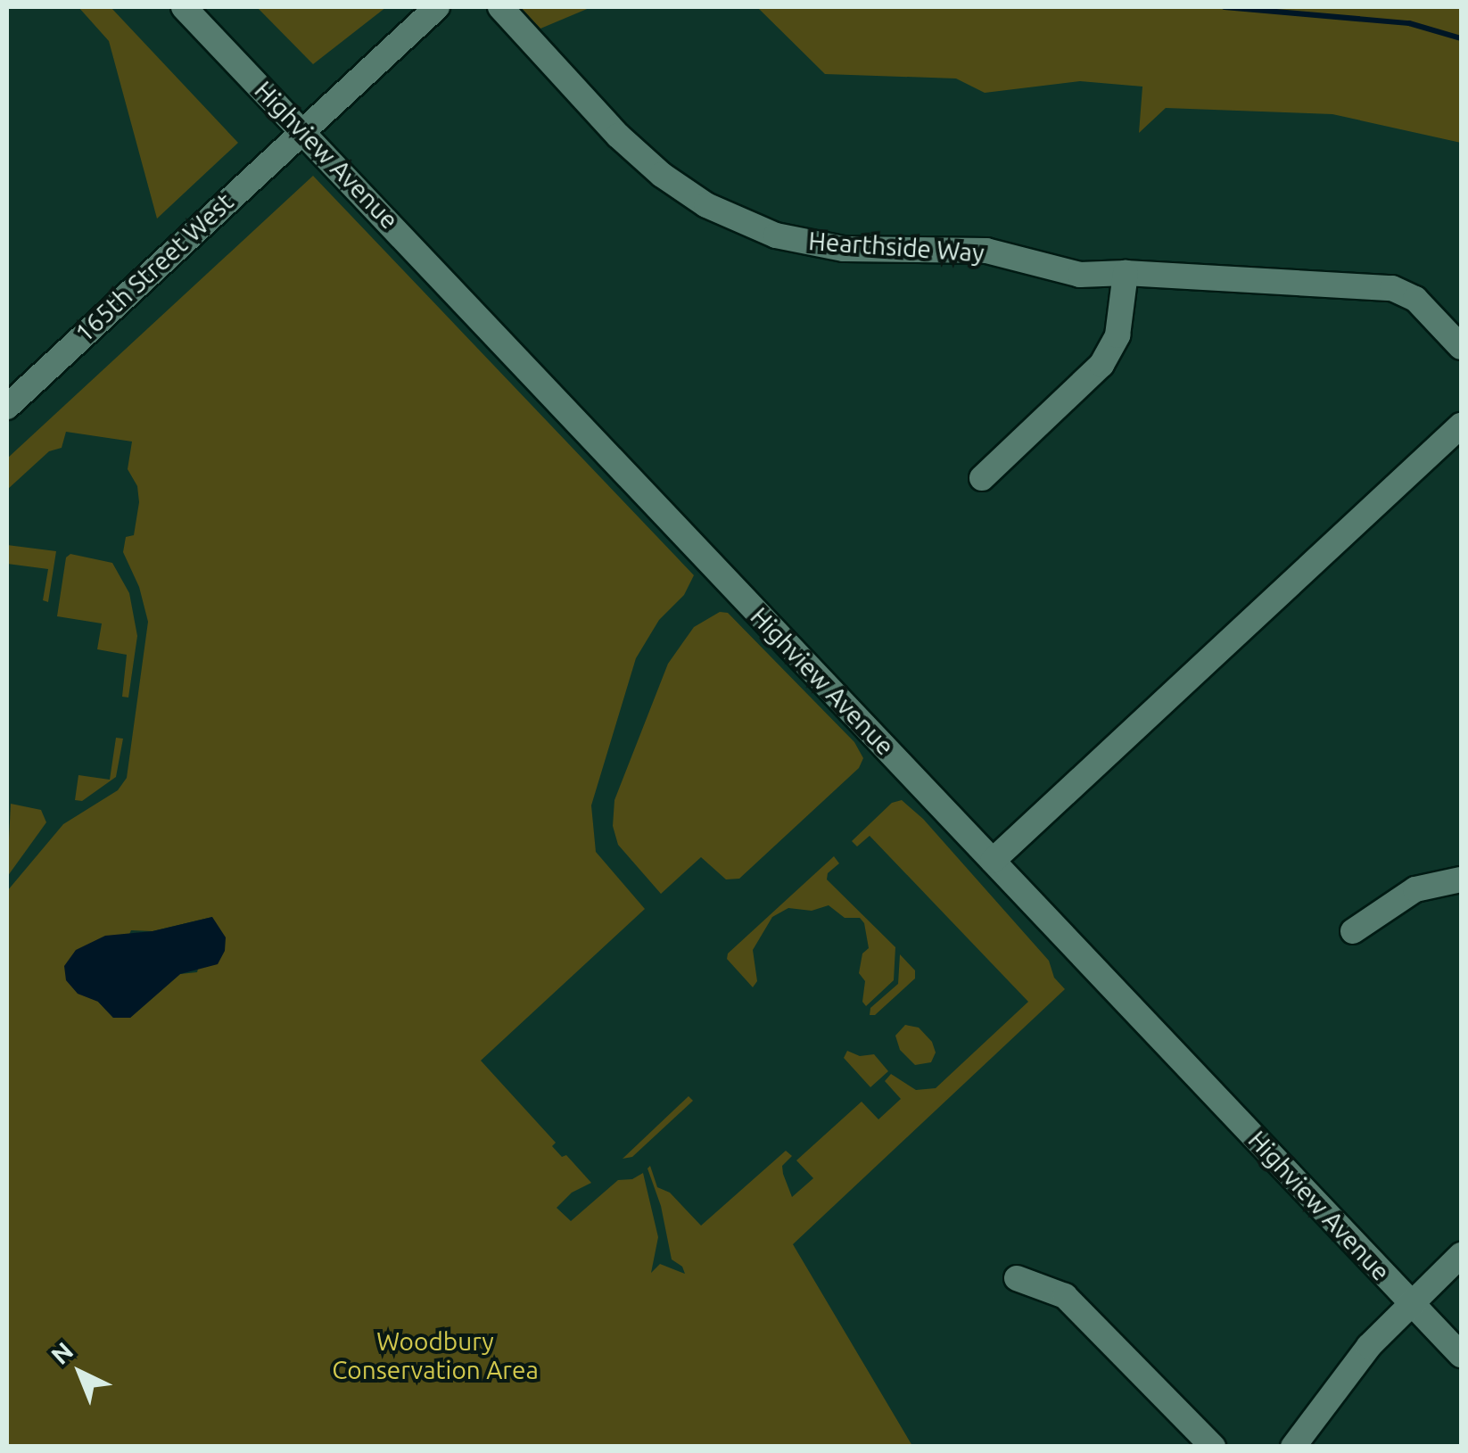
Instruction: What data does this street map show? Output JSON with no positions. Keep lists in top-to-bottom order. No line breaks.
{"streets":{"street":["Highview Avenue","Hearthside Way","165th Street West"]},"crossings":[["Highview Avenue","165th Street West"]],"parks":["Woodbury Conservation Area"],"north":"top left"}
